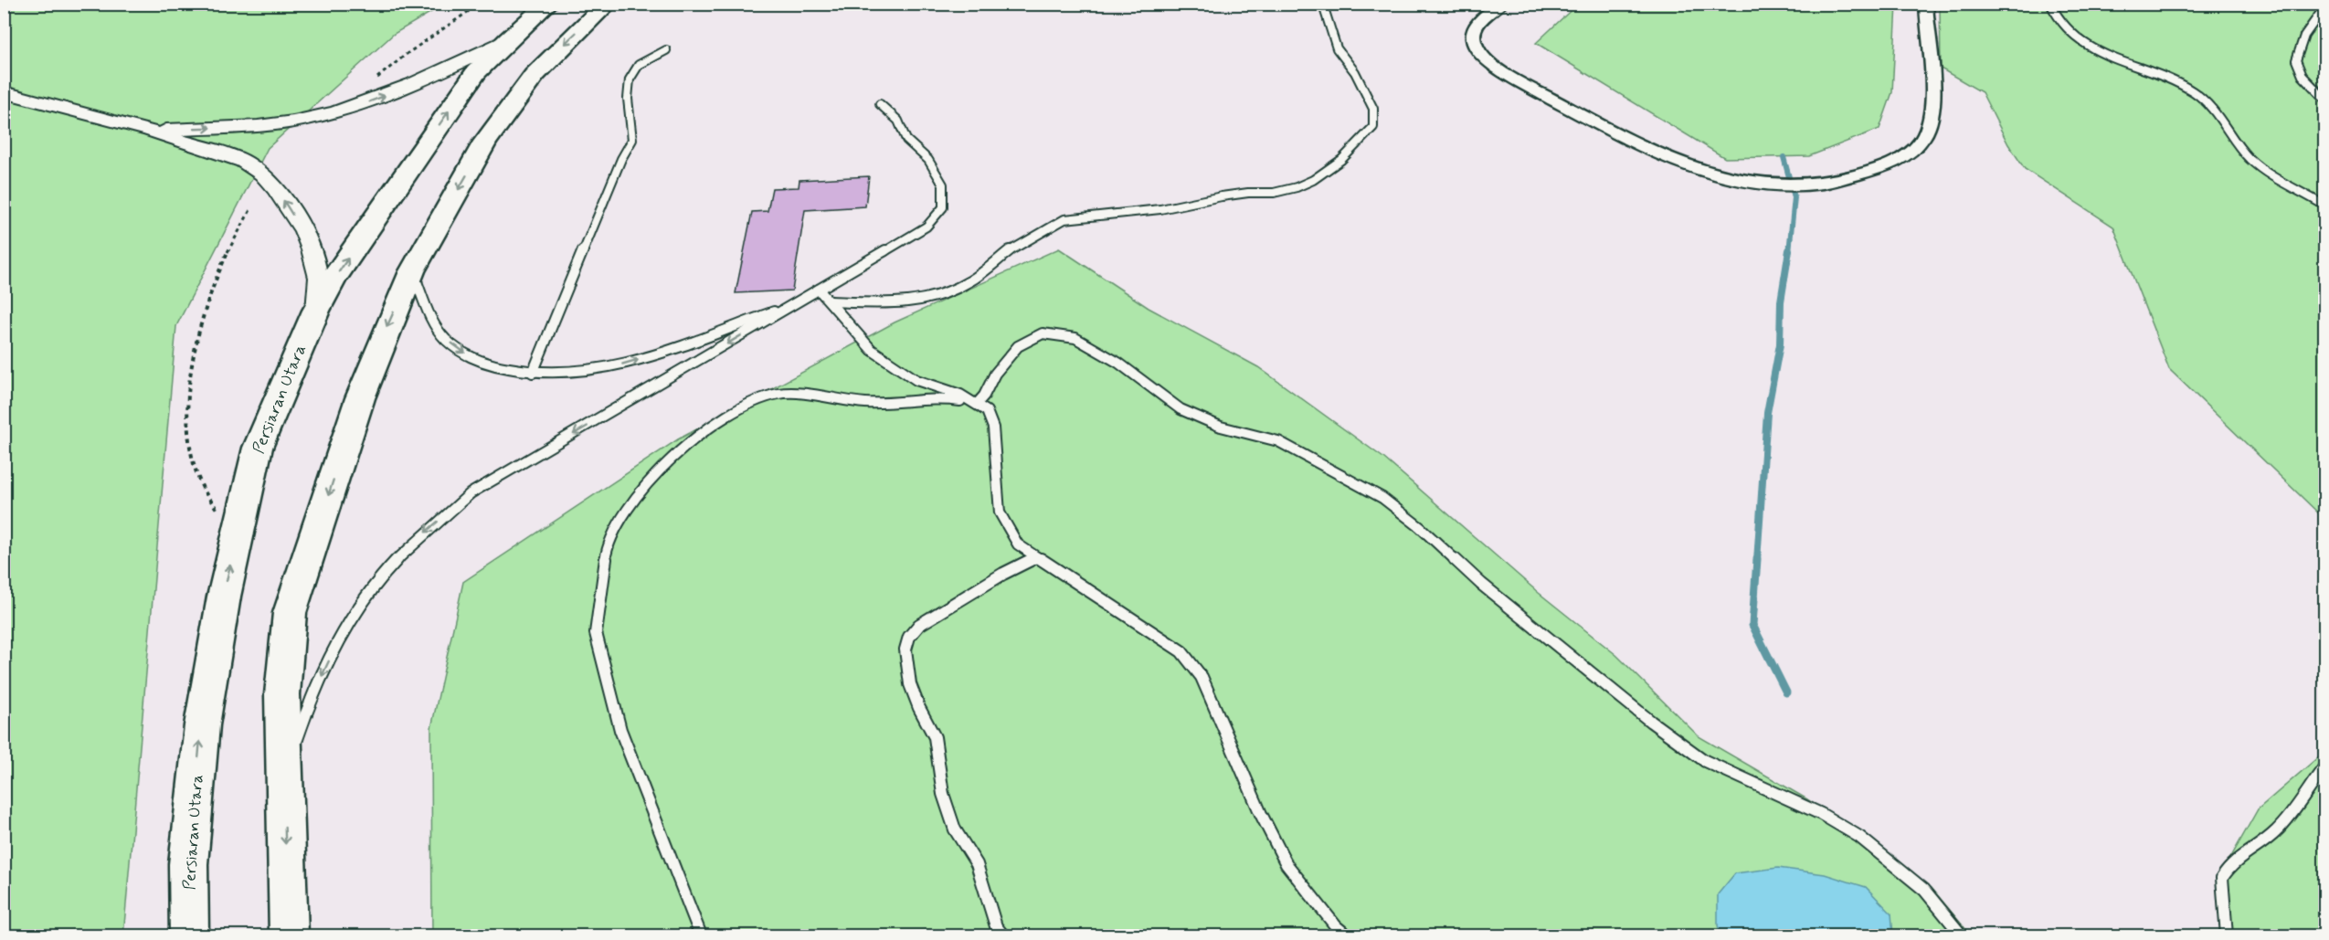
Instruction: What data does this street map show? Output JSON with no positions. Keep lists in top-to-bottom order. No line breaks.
{"streets":{"main road":["Persiaran Utara"]}}
